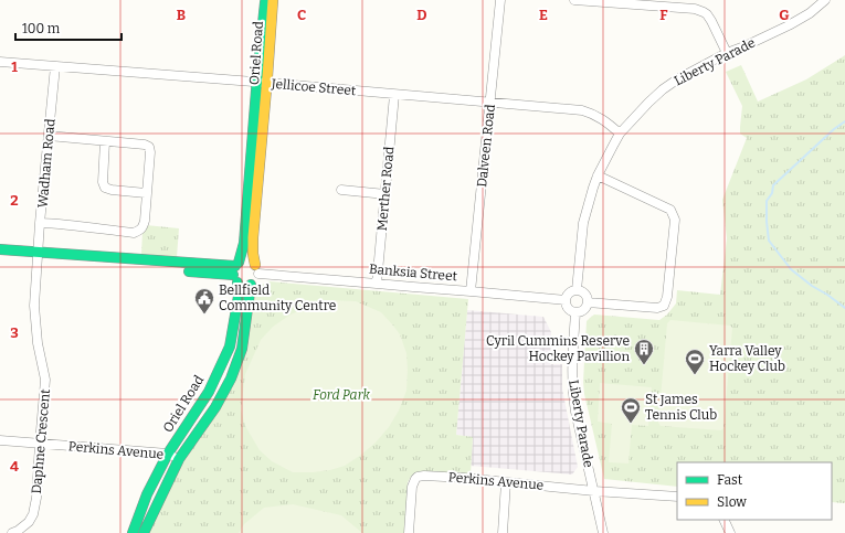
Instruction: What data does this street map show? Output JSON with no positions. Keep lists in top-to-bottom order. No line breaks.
{"streets":{"main road":["Oriel Road"],"street":["Liberty Parade","Jellicoe Street","Dalveen Road","Wadham Road","Merther Road","Banksia Street","Daphne Crescent","Perkins Avenue"]},"crossings":[["Oriel Road","Jellicoe Street"],["Oriel Road","Banksia Street"],["Oriel Road","Perkins Avenue"],["Liberty Parade","Jellicoe Street"],["Liberty Parade","Banksia Street"],["Liberty Parade","Perkins Avenue"],["Jellicoe Street","Dalveen Road"],["Jellicoe Street","Wadham Road"],["Jellicoe Street","Merther Road"],["Dalveen Road","Banksia Street"],["Wadham Road","Daphne Crescent"],["Merther Road","Banksia Street"],["Daphne Crescent","Perkins Avenue"]],"parks":["Ford Park"],"places":{"public building":["Bellfield Community Centre"],"building":["Cyril Cummins Reserve Hockey Pavillion"],"sports":["Yarra Valley Hockey Club","St James Tennis Club"]},"legend":["Fast","Slow"],"scale_bar":"100 m","grid":{"columns":["B","C","D","E","F","G"],"rows":["1","2","3","4"]}}
